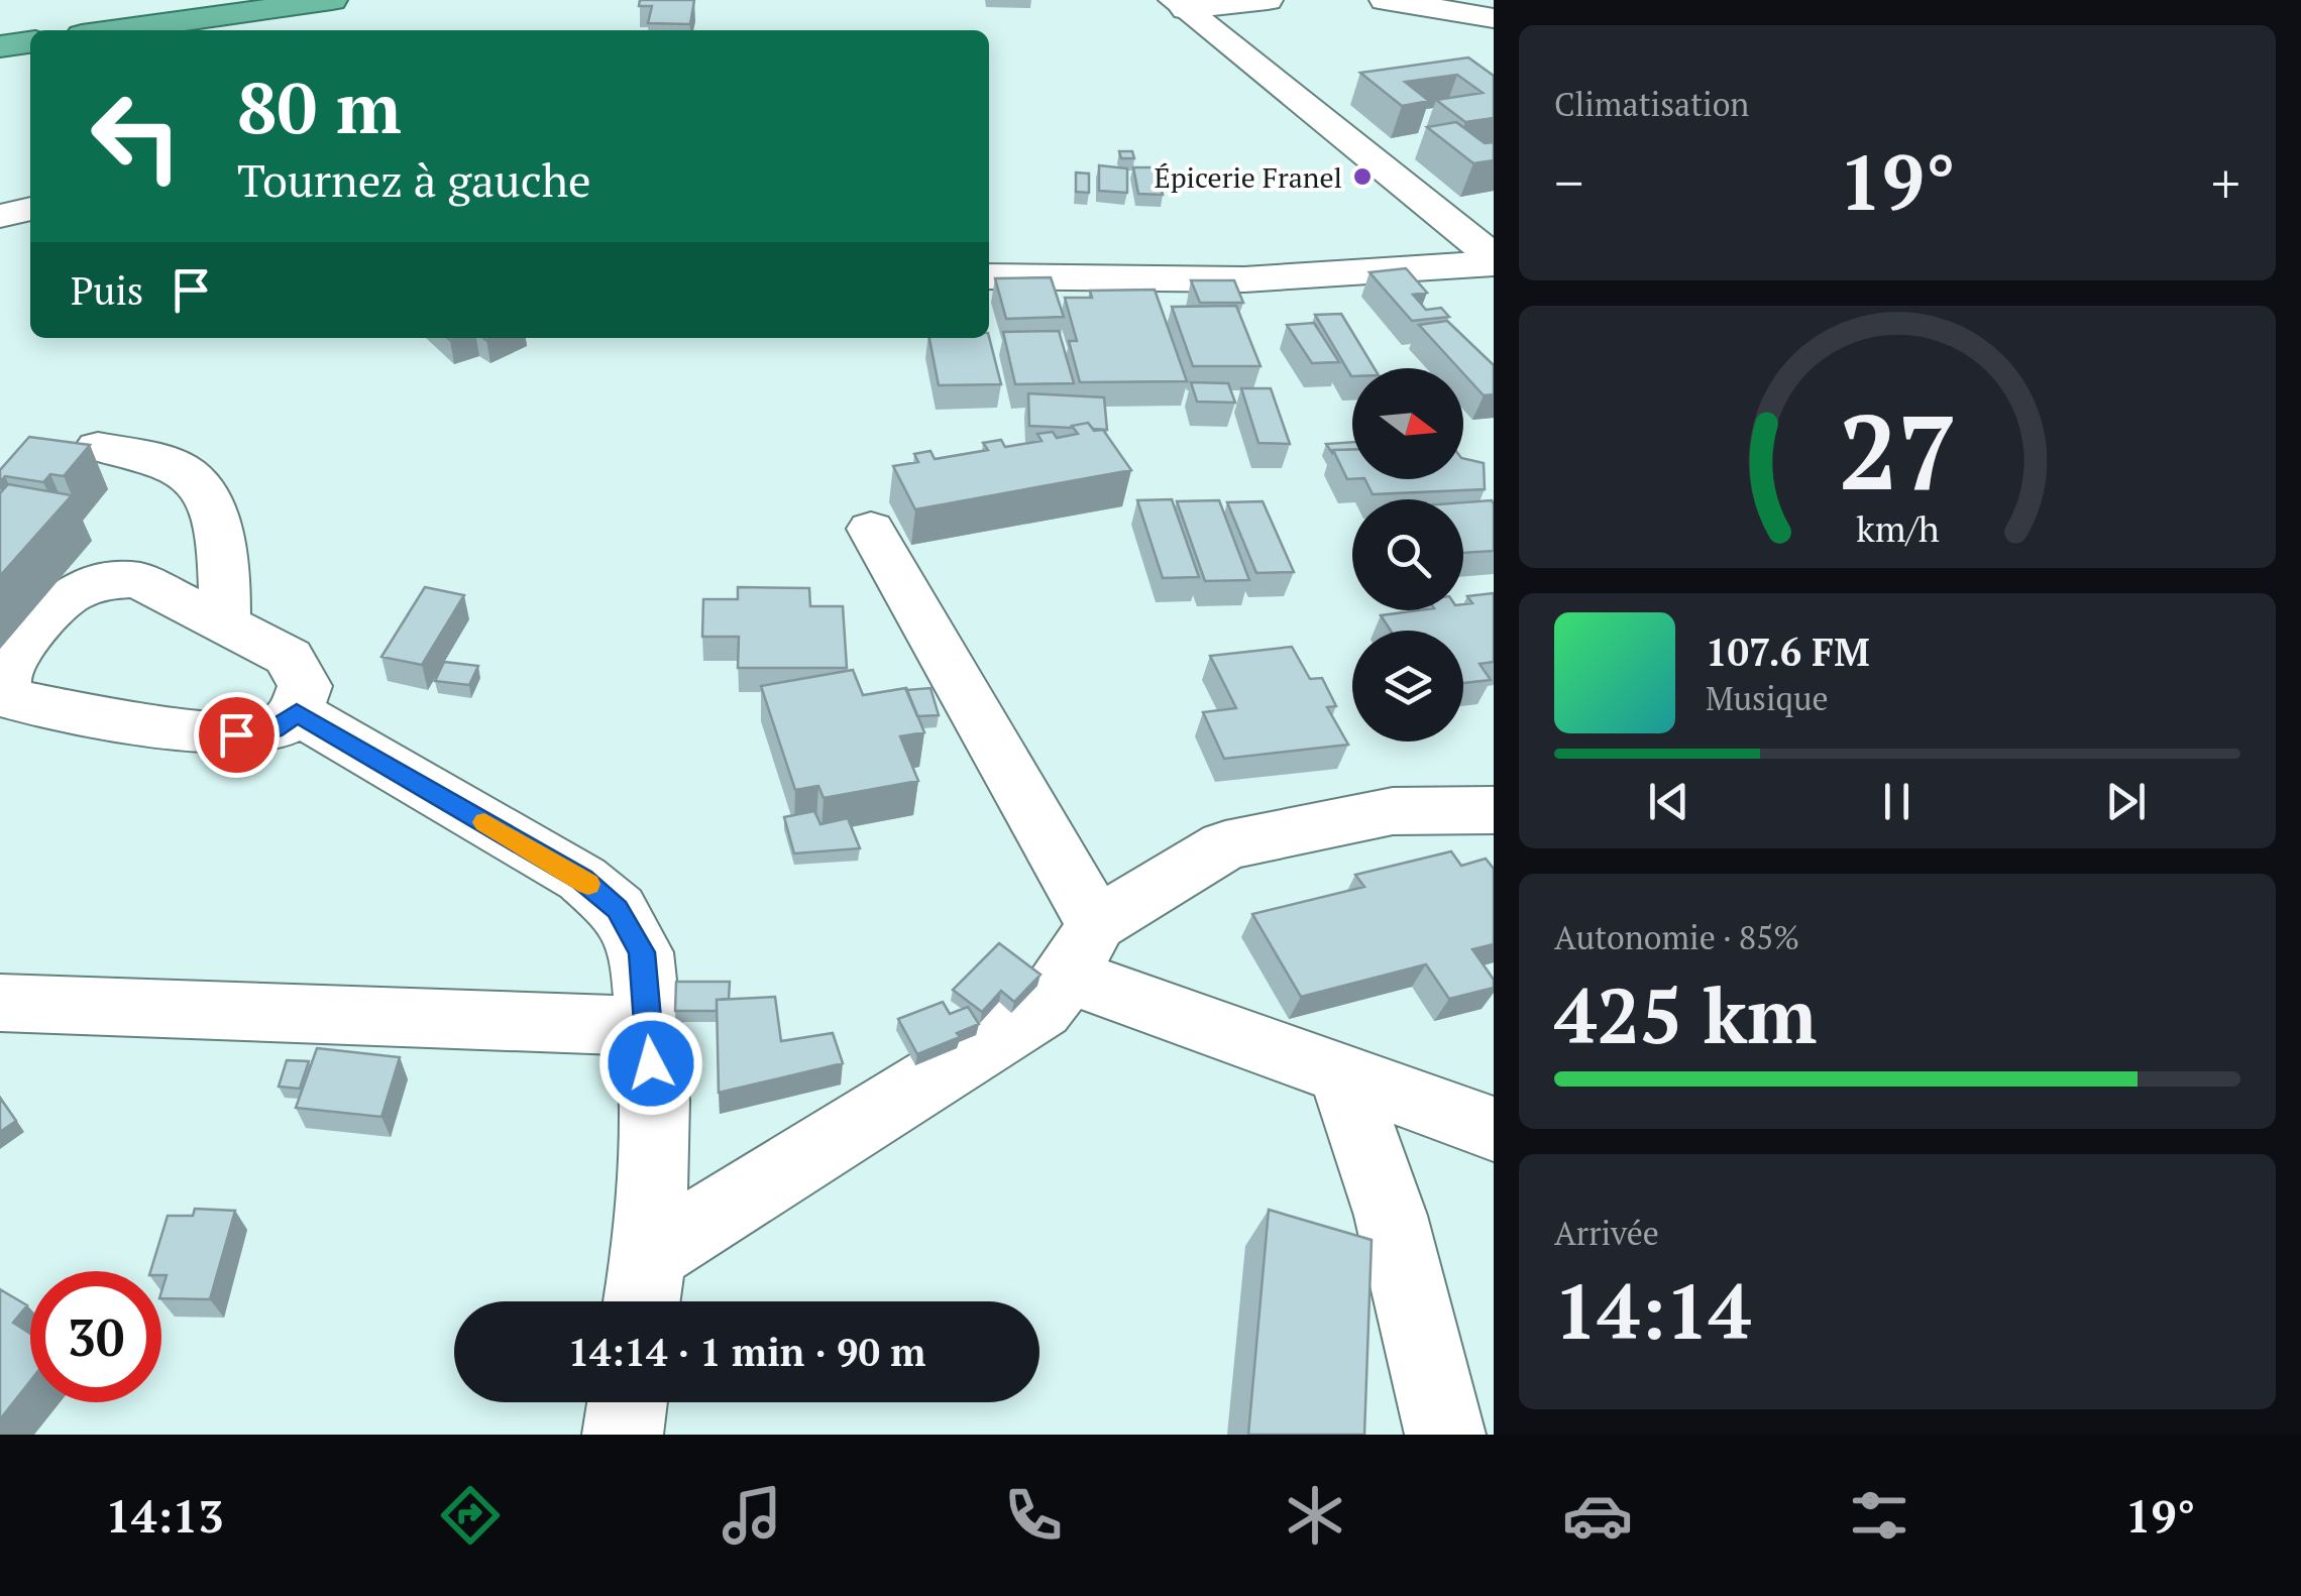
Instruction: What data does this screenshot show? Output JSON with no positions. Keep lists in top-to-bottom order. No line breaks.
{"places":["Épicerie Franel"],"north":"right","page":{"tile":["Climatisation",["Autonomie · 85%","425 km"],["Arrivée","14:14"]],"turn":["80 m","Tournez à gauche"],"heat":["−","19°","+"],"then":"Puis","song":["107.6 FM","Musique"],"limit":"30","trip":"14:14 · 1 min · 90 m","tabs":["14:13","19°"],"gauge":["27","km/h"]}}
